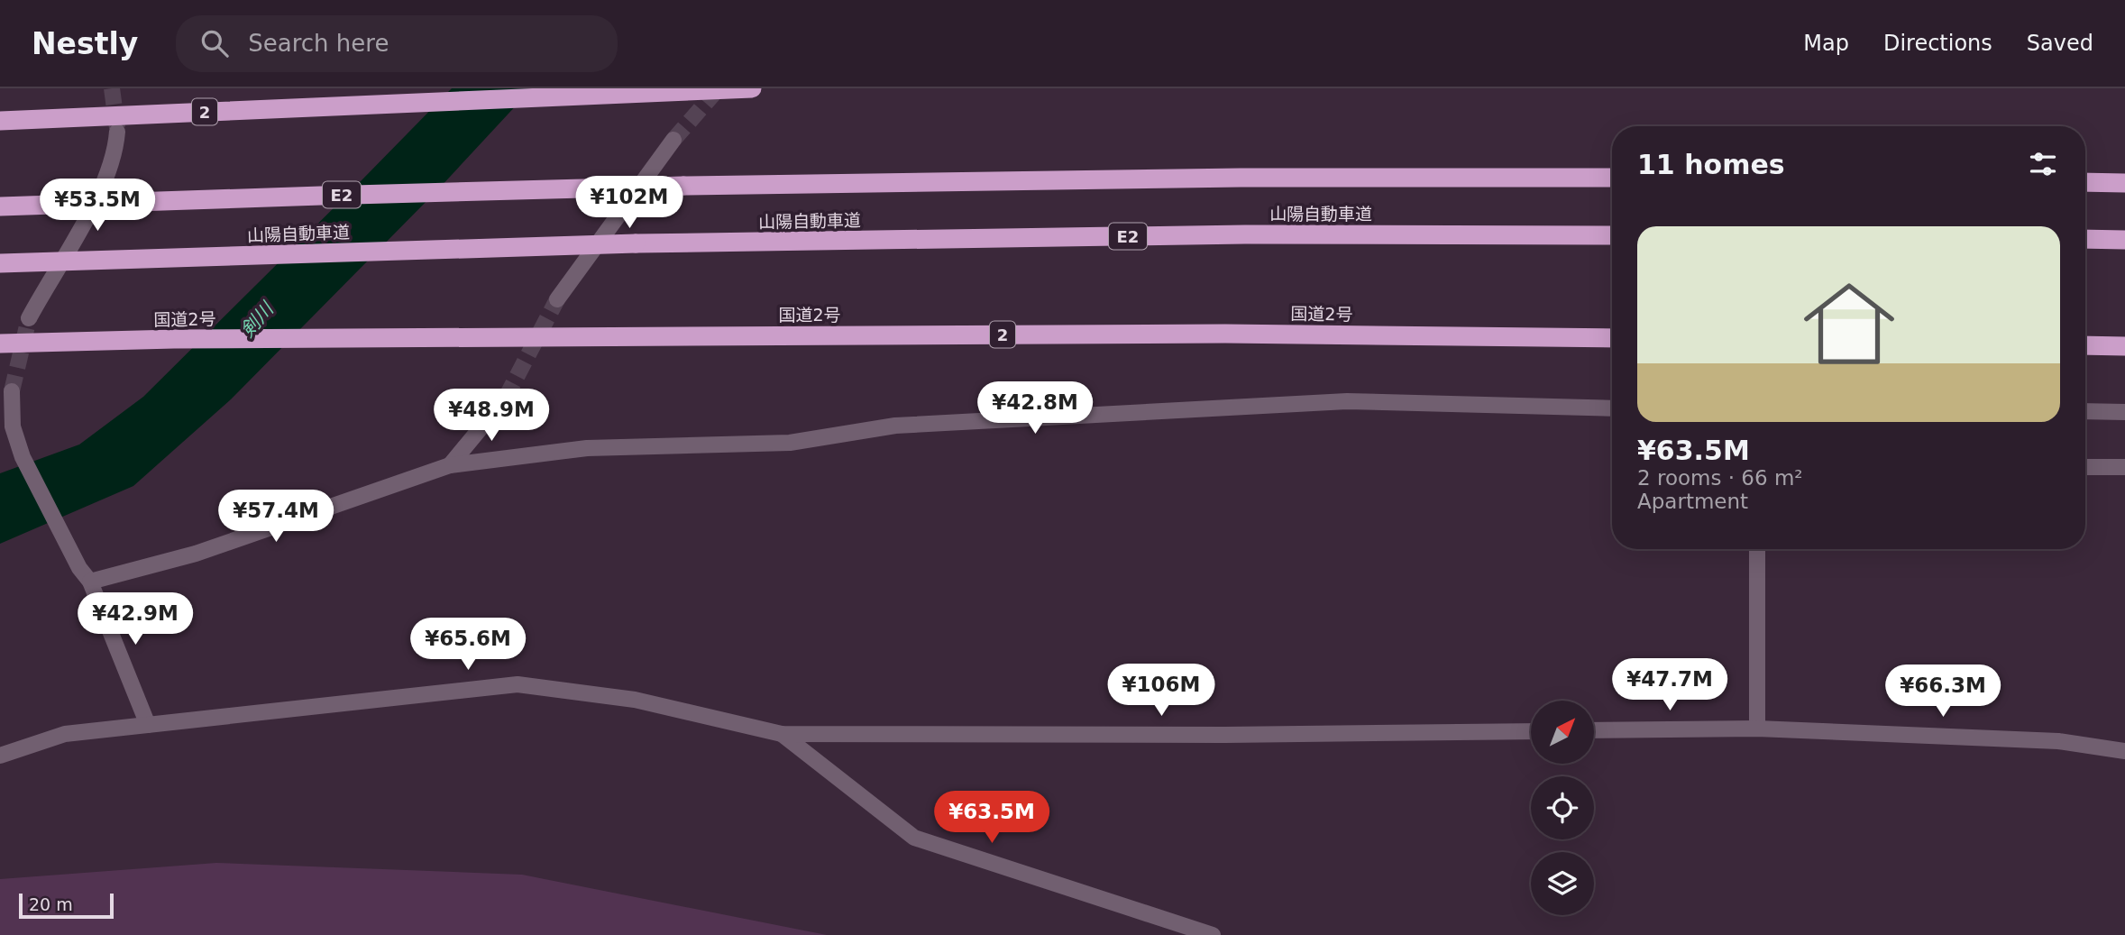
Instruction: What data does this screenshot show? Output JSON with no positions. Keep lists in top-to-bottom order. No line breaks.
{"streets":{"highway":["2","E2","山陽自動車道","国道2号"]},"water":["剣川"],"scale_bar":"20 m","north":"top right","page":{"header":"Nestly","search":"Search here","nav":["Map","Directions","Saved"],"heading":"11 homes","price":["¥102M","¥53.5M","¥42.8M","¥48.9M","¥57.4M","¥42.9M","¥65.6M","¥47.7M","¥106M","¥66.3M","¥63.5M"],"list":[{"name":"¥63.5M","note":"2 rooms · 66 m² · Apartment"}],"scale":"20 m"}}
